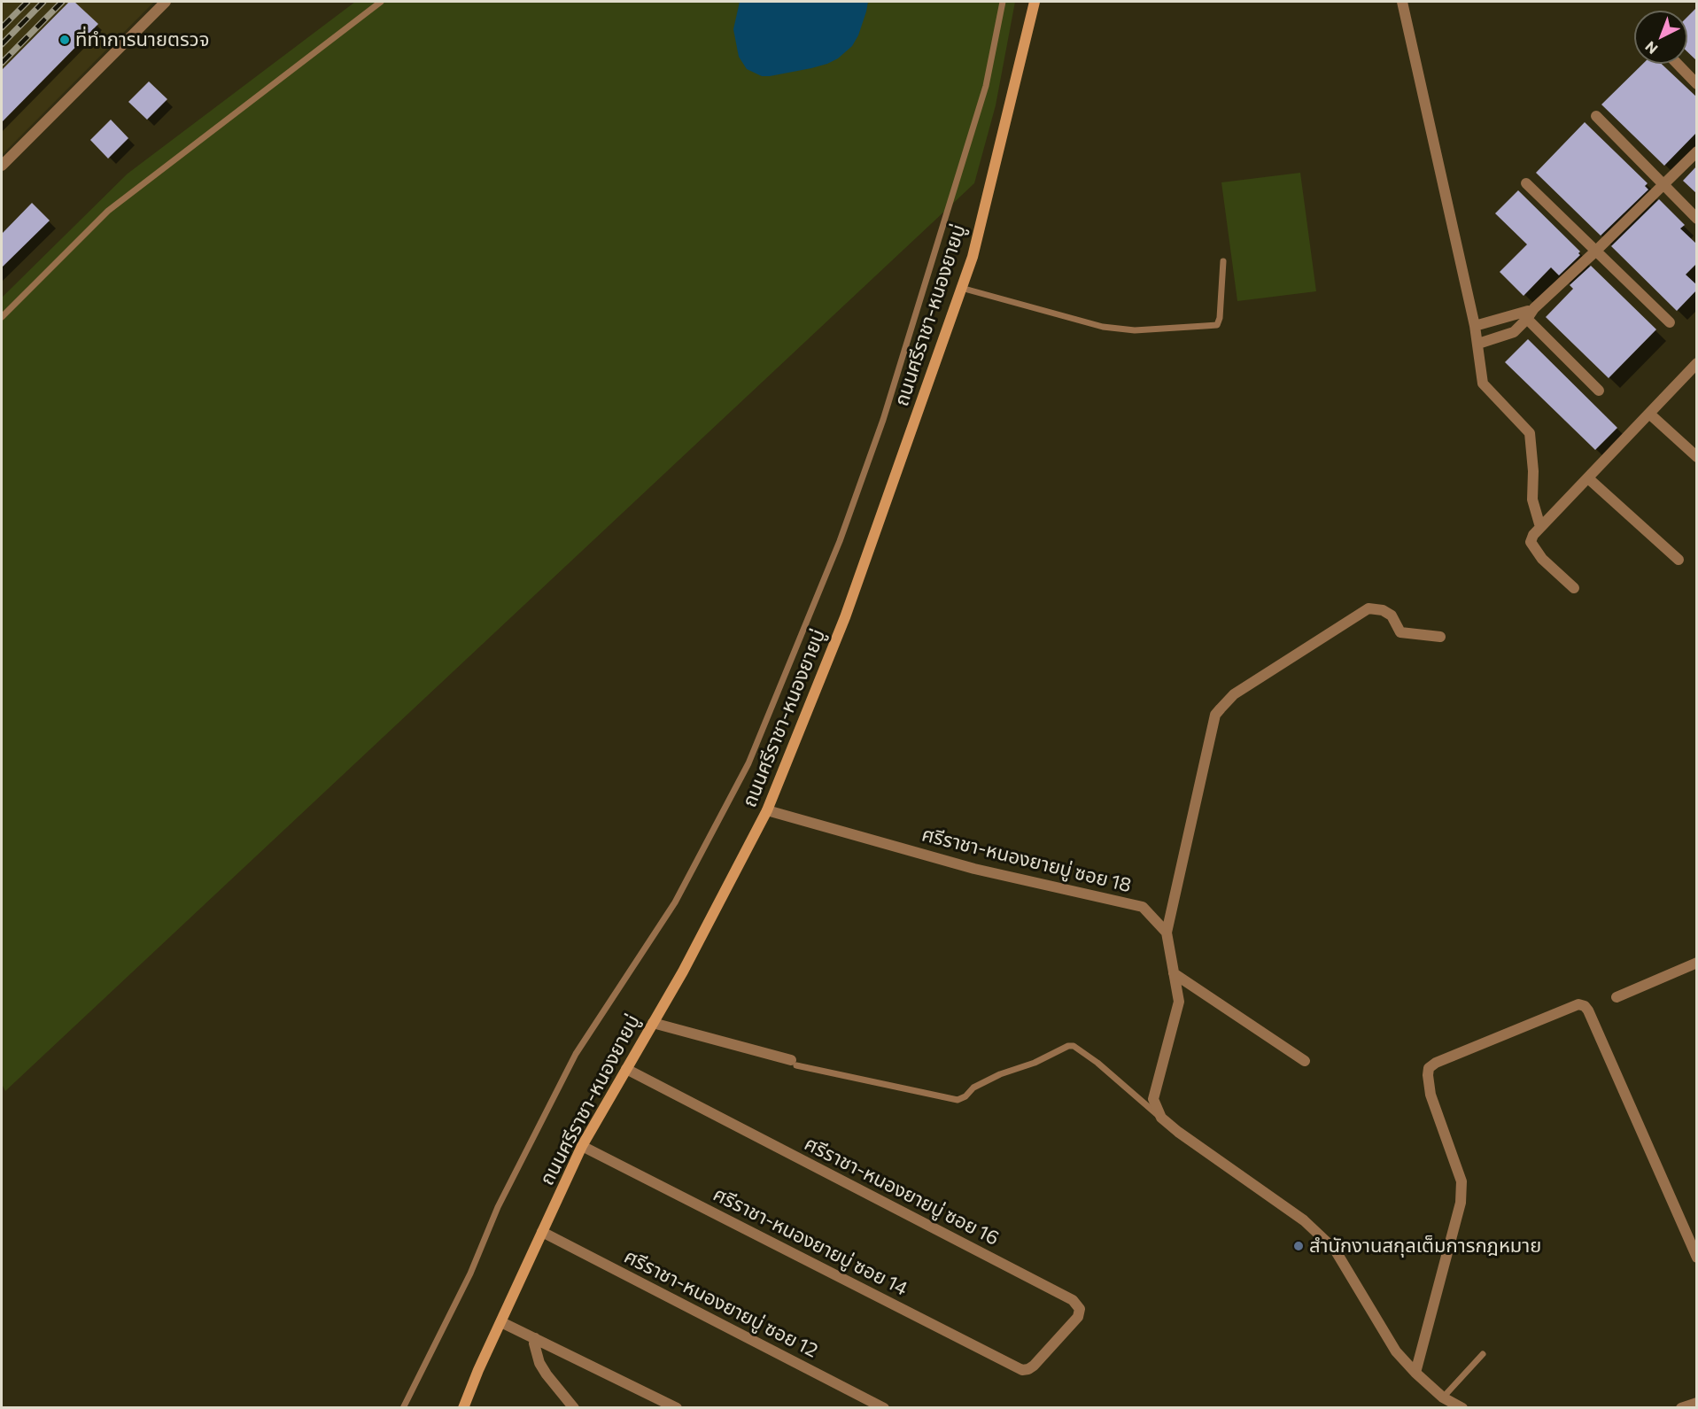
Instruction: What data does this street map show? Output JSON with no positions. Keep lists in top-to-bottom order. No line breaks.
{"streets":{"main road":["ถนนศรีราชา-หนองยายบู่"],"street":["ศรีราชา-หนองยายบู่ ซอย 18","ศรีราชา-หนองยายบู่ ซอย 16","ศรีราชา-หนองยายบู่ ซอย 14","ศรีราชา-หนองยายบู่ ซอย 12"]},"crossings":[["ถนนศรีราชา-หนองยายบู่","ศรีราชา-หนองยายบู่ ซอย 18"],["ถนนศรีราชา-หนองยายบู่","ศรีราชา-หนองยายบู่ ซอย 16"],["ถนนศรีราชา-หนองยายบู่","ศรีราชา-หนองยายบู่ ซอย 14"],["ถนนศรีราชา-หนองยายบู่","ศรีราชา-หนองยายบู่ ซอย 12"],["ศรีราชา-หนองยายบู่ ซอย 16","ศรีราชา-หนองยายบู่ ซอย 14"]],"places":["ที่ทำการนายตรวจ","สำนักงานสกุลเต็มการกฎหมาย"],"north":"bottom left"}
